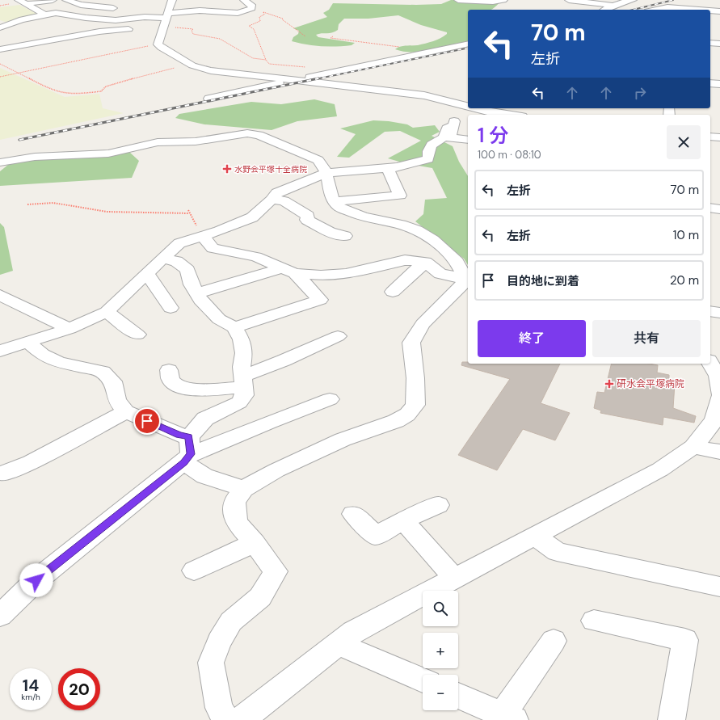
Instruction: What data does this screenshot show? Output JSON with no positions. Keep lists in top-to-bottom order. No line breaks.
{"places":{"health":["水野会平塚十全病院","研水会平塚病院"]},"page":{"turn":["70 m","左折"],"heading":["1 分","100 m · 08:10"],"list":[{"name":"左折","value":"70 m"},{"name":"左折","value":"10 m"},{"name":"目的地に到着","value":"20 m"}],"buttons":["終了","共有"],"map_buttons":["+","−"],"speed":"14 km/h","limit":"20"}}
